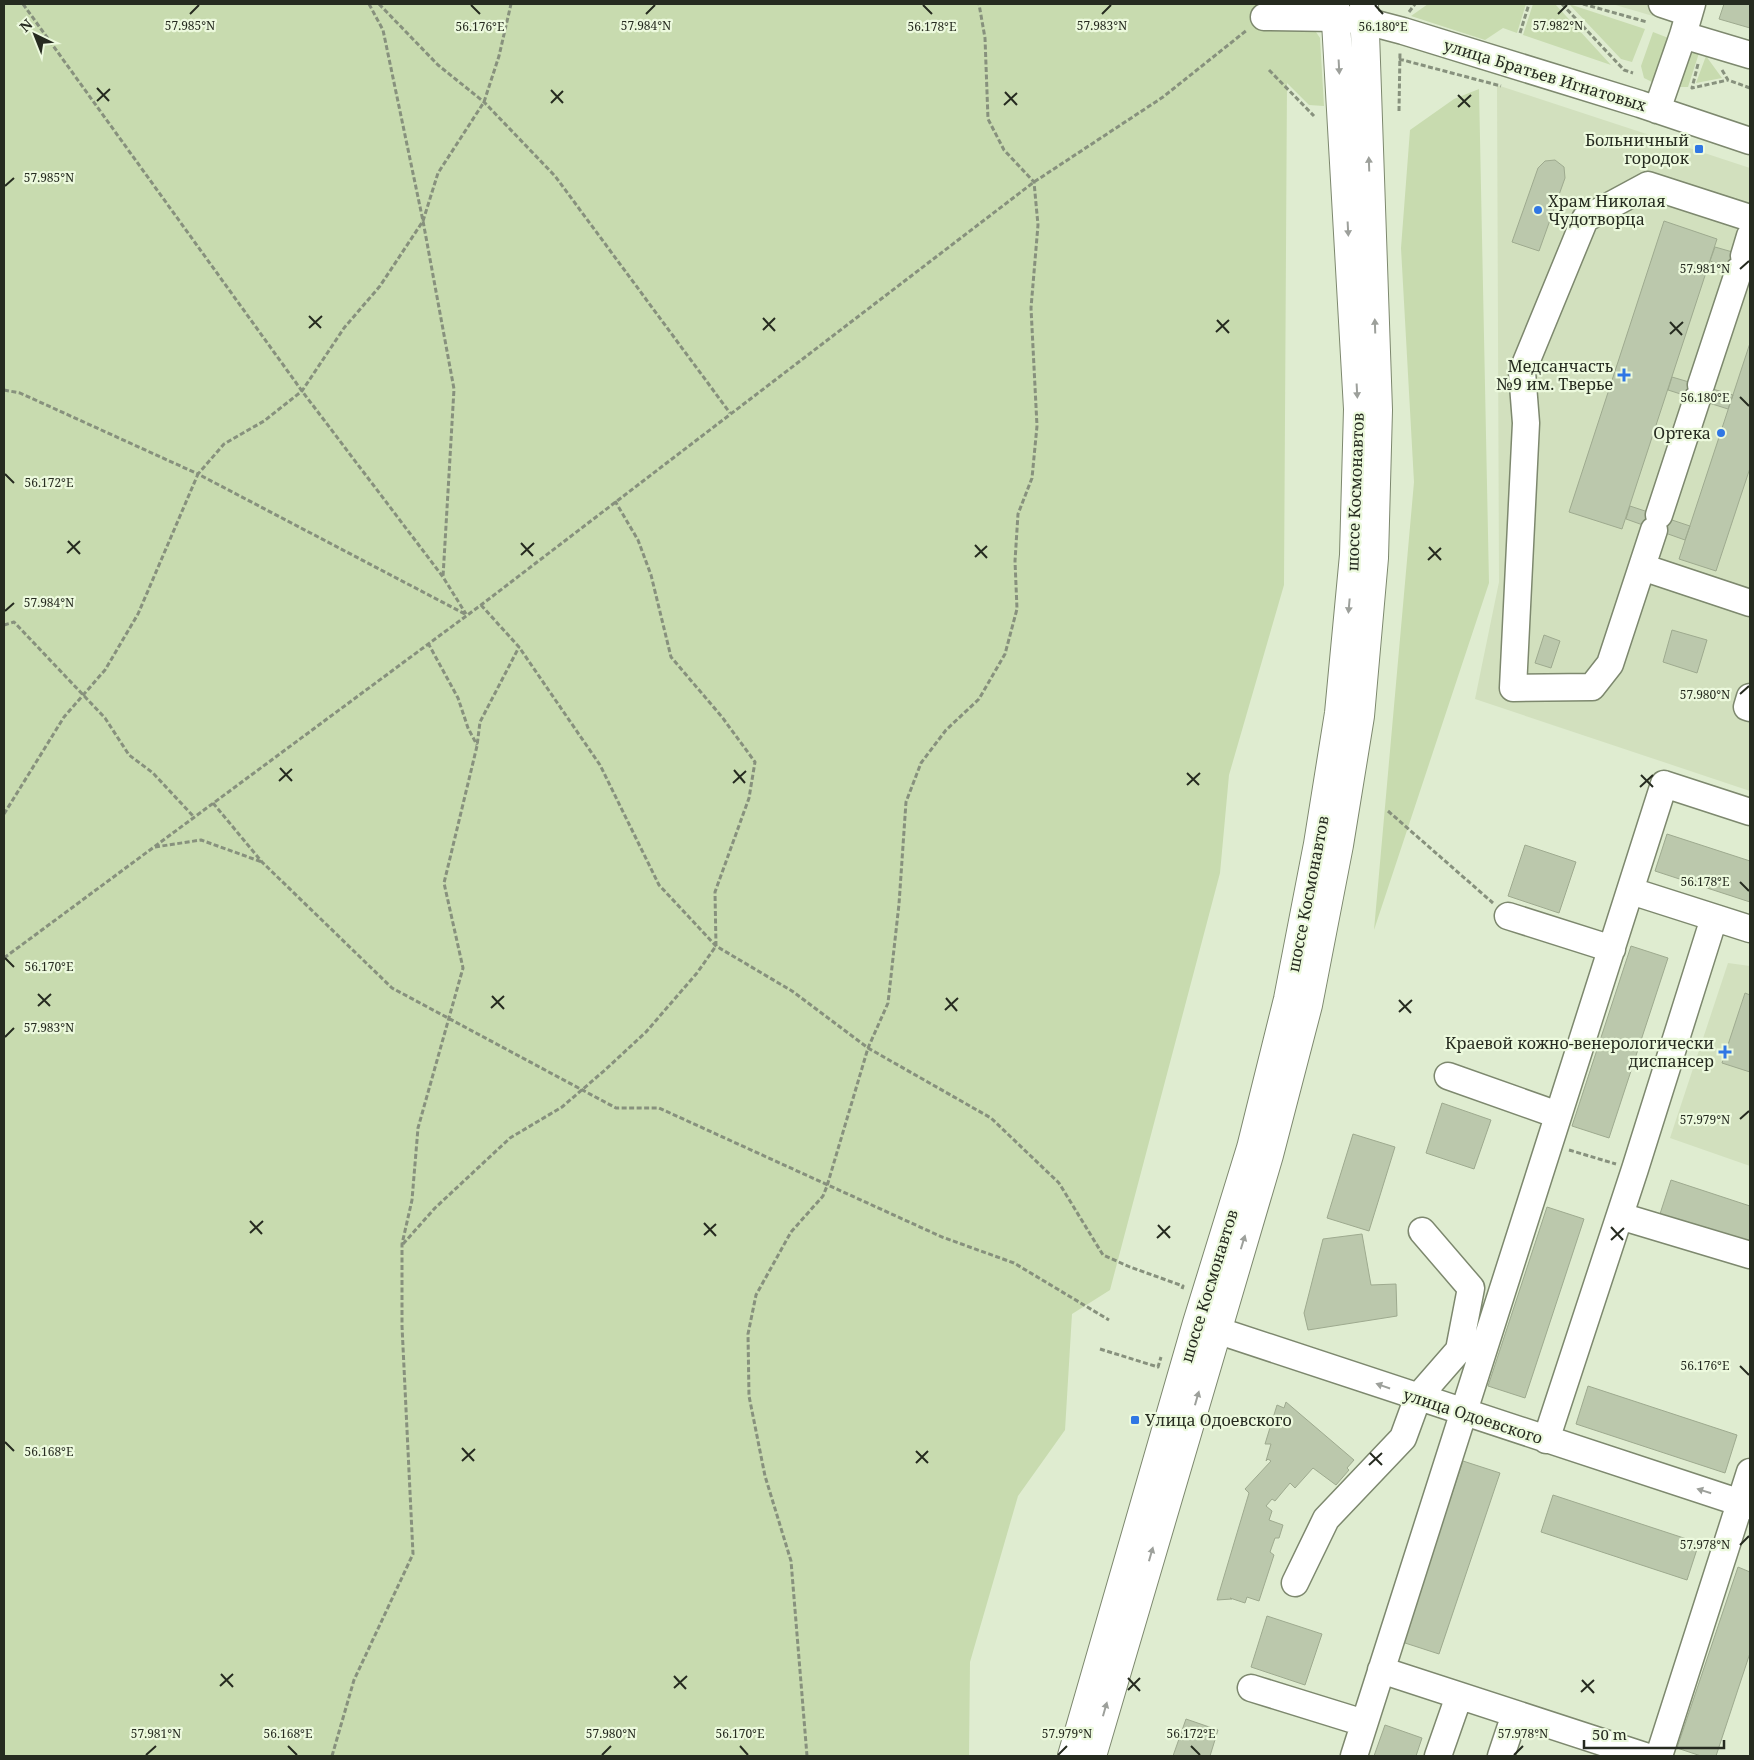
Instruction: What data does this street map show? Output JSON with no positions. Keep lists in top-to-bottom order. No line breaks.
{"streets":{"main road":["шоссе Космонавтов"],"street":["улица Братьев Игнатовых","улица Одоевского"]},"crossings":[["улица Братьев Игнатовых","шоссе Космонавтов"],["шоссе Космонавтов","улица Одоевского"]],"one_way":["улица Одоевского"],"places":{"transit":["Больничный городок","Улица Одоевского"],"other":["Храм Николая Чудотворца","Ортека"],"health":["Медсанчасть №9 им. Тверье","Краевой кожно-венерологически диспансер"]},"scale_bar":"50 m","north":"top left","coordinates":["57.984°N","57.985°N","57.983°N","57.982°N","56.176°E","56.178°E","56.180°E","57.981°N","56.172°E","57.980°N","56.170°E","57.979°N","56.168°E","57.978°N"]}
